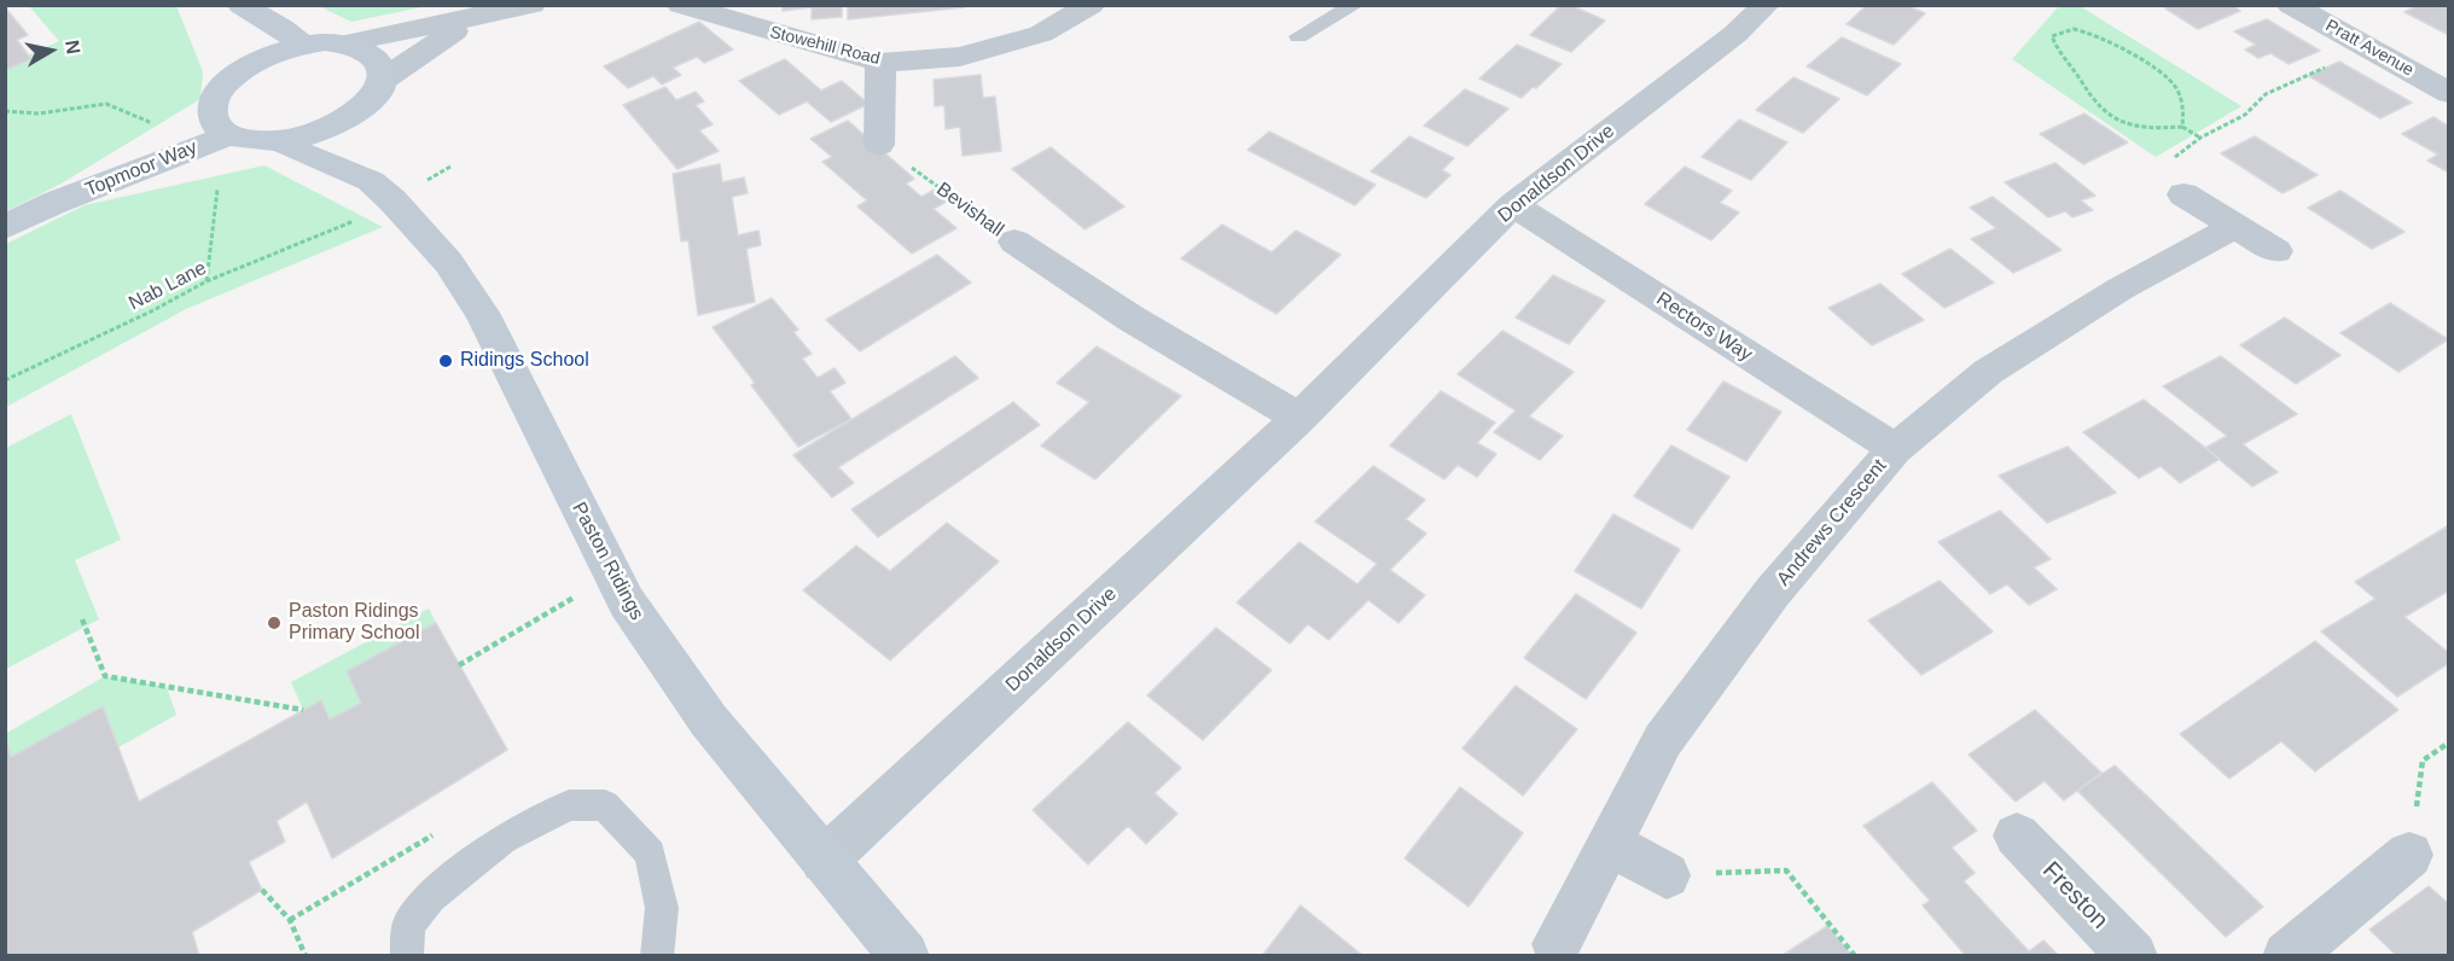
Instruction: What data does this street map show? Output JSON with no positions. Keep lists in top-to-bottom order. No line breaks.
{"streets":{"street":["Stowehill Road","Pratt Avenue","Topmoor Way","Donaldson Drive","Bevishall","Rectors Way","Andrews Crescent","Paston Ridings","Freston"],"path":["Nab Lane"]},"crossings":[["Donaldson Drive","Bevishall"],["Donaldson Drive","Rectors Way"],["Donaldson Drive","Paston Ridings"],["Rectors Way","Andrews Crescent"]],"places":["Ridings School","Paston Ridings Primary School"],"north":"right"}
